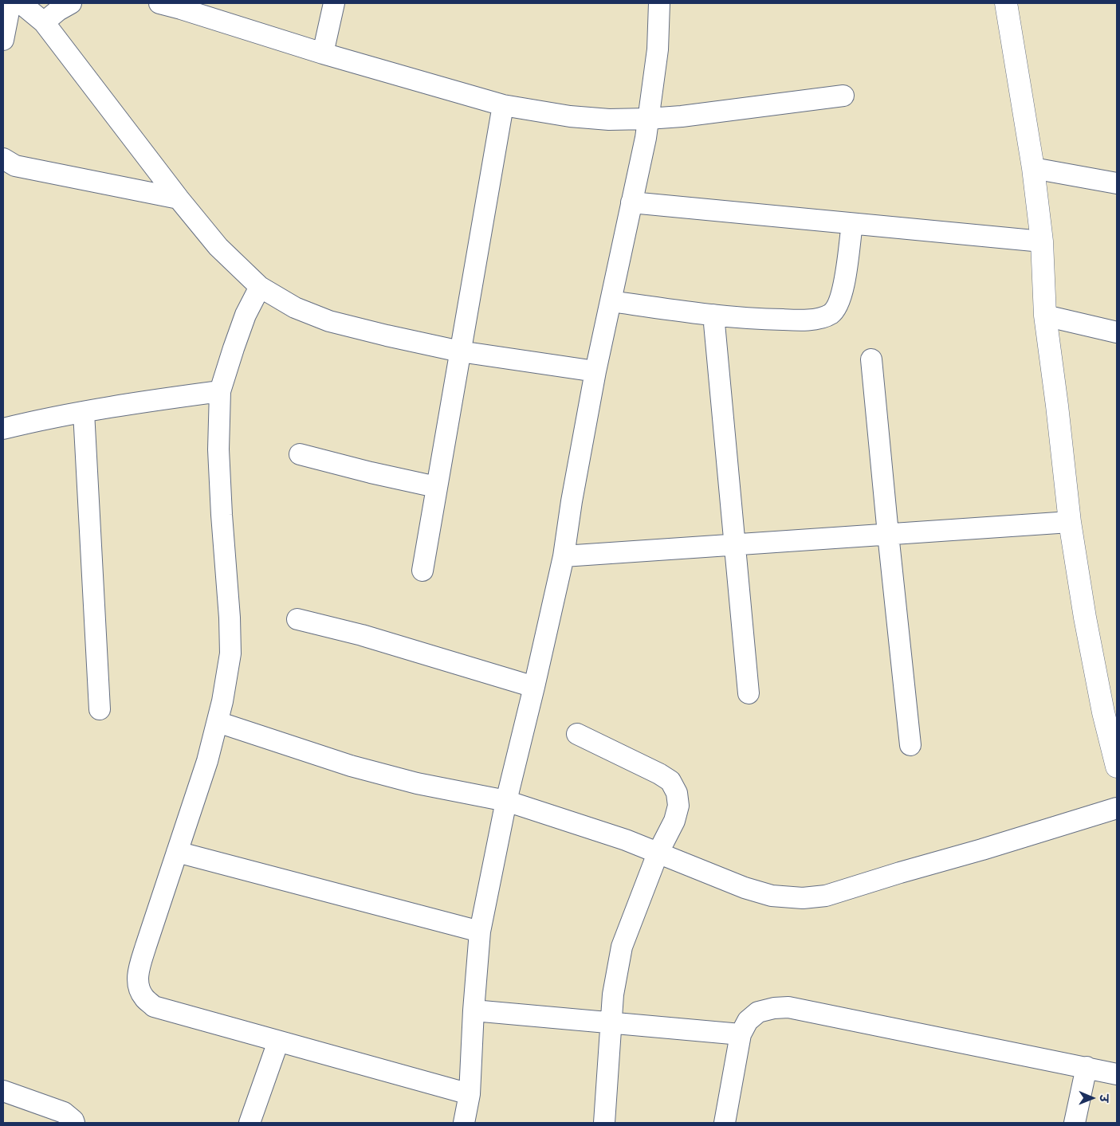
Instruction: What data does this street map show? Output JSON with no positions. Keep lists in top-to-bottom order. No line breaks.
{"north":"right"}
